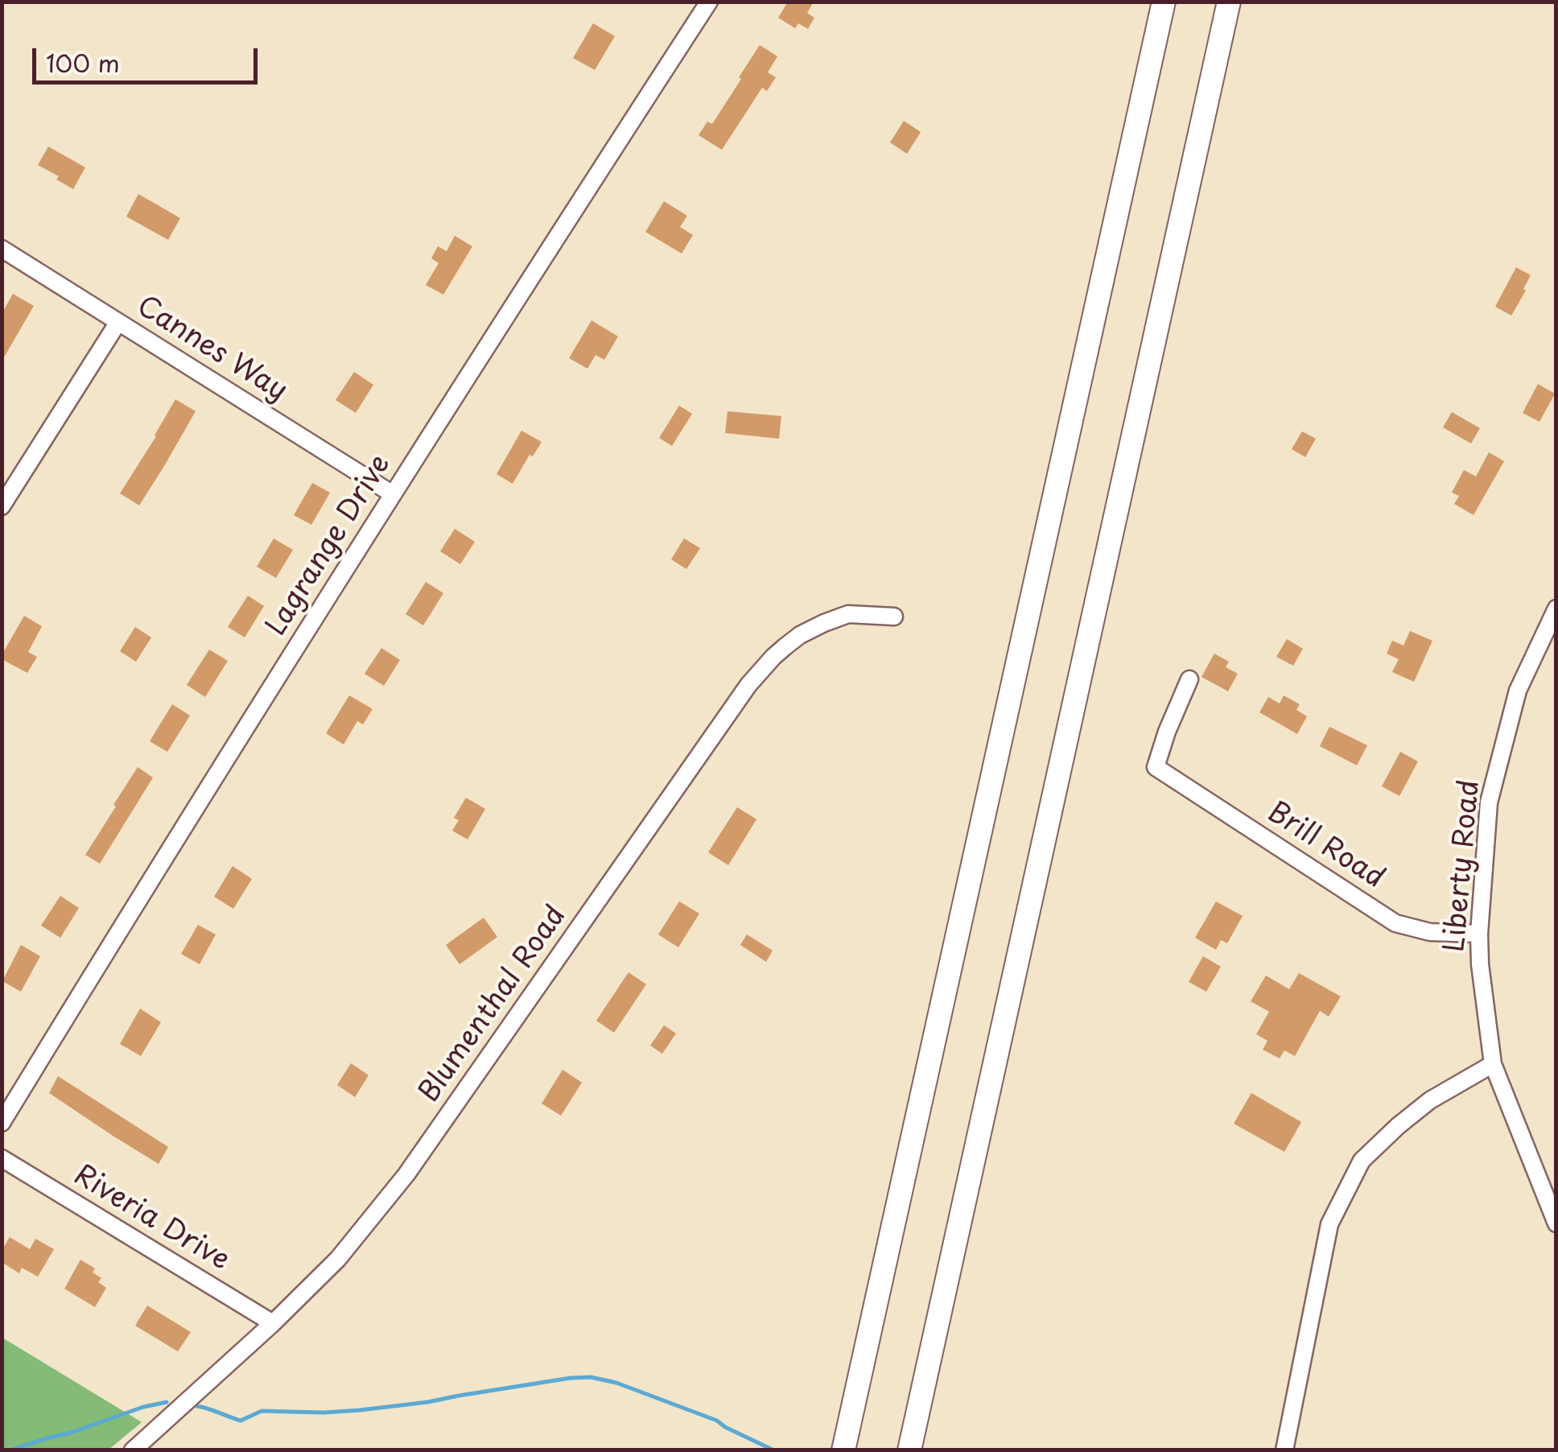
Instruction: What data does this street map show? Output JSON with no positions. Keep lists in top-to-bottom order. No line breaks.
{"streets":{"street":["Cannes Way","Lagrange Drive","Brill Road","Liberty Road","Blumenthal Road","Riveria Drive"]},"crossings":[["Cannes Way","Lagrange Drive"],["Brill Road","Liberty Road"],["Blumenthal Road","Riveria Drive"]],"scale_bar":"100 m"}
